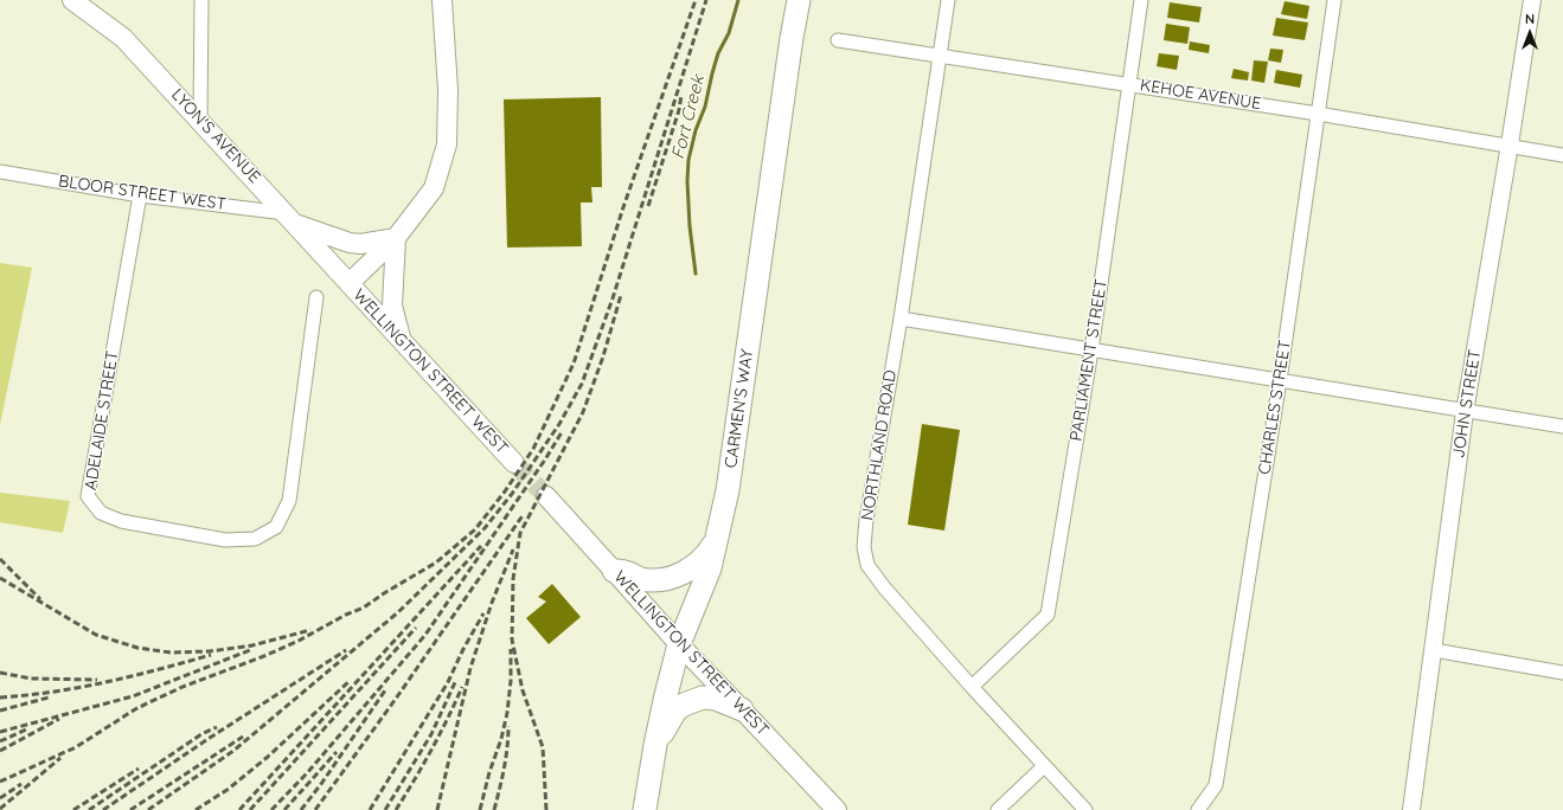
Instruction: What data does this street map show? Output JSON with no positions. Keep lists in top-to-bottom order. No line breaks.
{"streets":{"highway":["CARMEN'S WAY"],"main road":["LYON'S AVENUE","WELLINGTON STREET WEST"],"street":["KEHOE AVENUE","BLOOR STREET WEST","PARLIAMENT STREET","JOHN STREET","CHARLES STREET","ADELAIDE STREET","NORTHLAND ROAD"]},"crossings":[["KEHOE AVENUE","PARLIAMENT STREET"],["KEHOE AVENUE","JOHN STREET"],["KEHOE AVENUE","CHARLES STREET"],["KEHOE AVENUE","NORTHLAND ROAD"],["LYON'S AVENUE","BLOOR STREET WEST"],["LYON'S AVENUE","WELLINGTON STREET WEST"],["BLOOR STREET WEST","ADELAIDE STREET"],["PARLIAMENT STREET","NORTHLAND ROAD"],["WELLINGTON STREET WEST","CARMEN'S WAY"]],"water":["Fort Creek"],"north":"top"}
